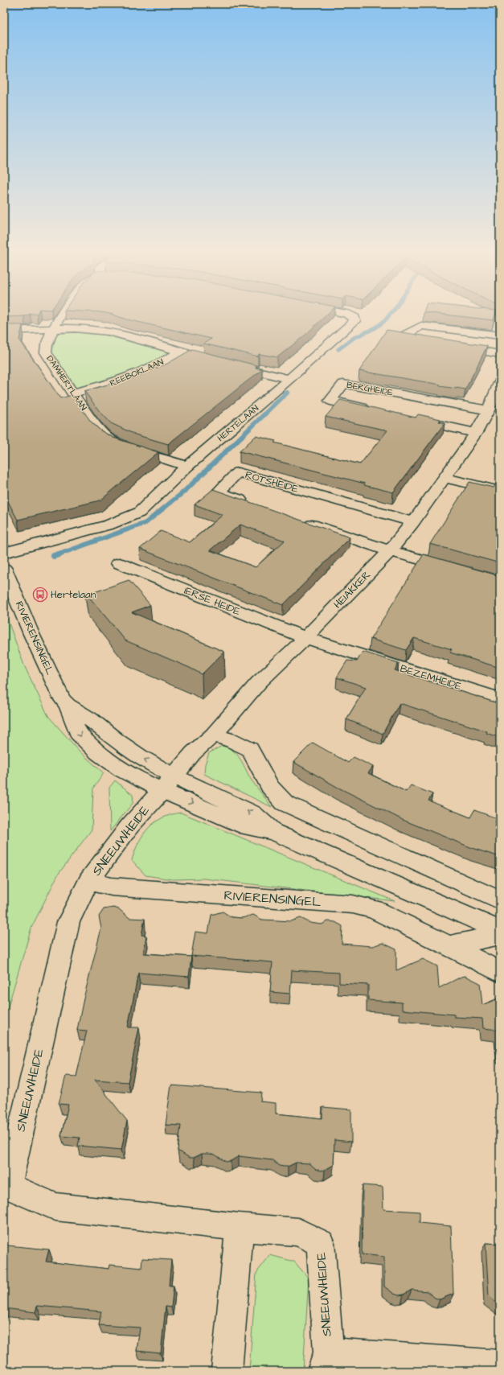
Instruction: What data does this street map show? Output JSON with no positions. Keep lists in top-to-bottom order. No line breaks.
{"streets":{"street":["REEBOKLAAN","DAMHERTLAAN","BERGHEIDE","HERTELAAN","ROTSHEIDE","HEIAKKER","IERSE HEIDE","RIVIERENSINGEL","BEZEMHEIDE","SNEEUWHEIDE"]},"crossings":[["REEBOKLAAN","DAMHERTLAAN"],["DAMHERTLAAN","HERTELAAN"],["BERGHEIDE","HEIAKKER"],["ROTSHEIDE","HEIAKKER"],["HEIAKKER","IERSE HEIDE"],["HEIAKKER","RIVIERENSINGEL"],["HEIAKKER","BEZEMHEIDE"],["HEIAKKER","SNEEUWHEIDE"],["IERSE HEIDE","BEZEMHEIDE"],["RIVIERENSINGEL","SNEEUWHEIDE"]],"places":{"bus stop":["Hertelaan"]}}
